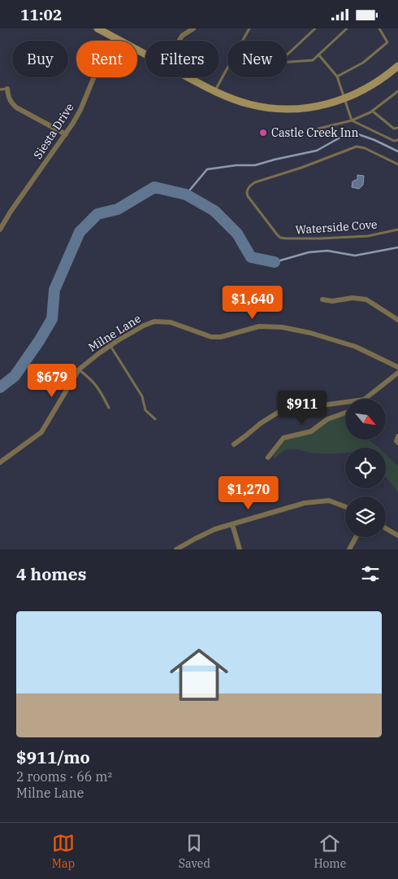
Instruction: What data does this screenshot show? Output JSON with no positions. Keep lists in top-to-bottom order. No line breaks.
{"streets":{"street":["Siesta Drive","Milne Lane"],"lane":["Waterside Cove"]},"places":["Castle Creek Inn"],"north":"bottom right","page":{"status":"11:02","chip":["Buy","Rent","Filters","New"],"price":["$1,640","$679","$911","$1,270"],"heading":"4 homes","list":[{"name":"$911/mo","note":"2 rooms · 66 m² · Milne Lane"}],"tabs":["Map","Saved","Home"]}}
